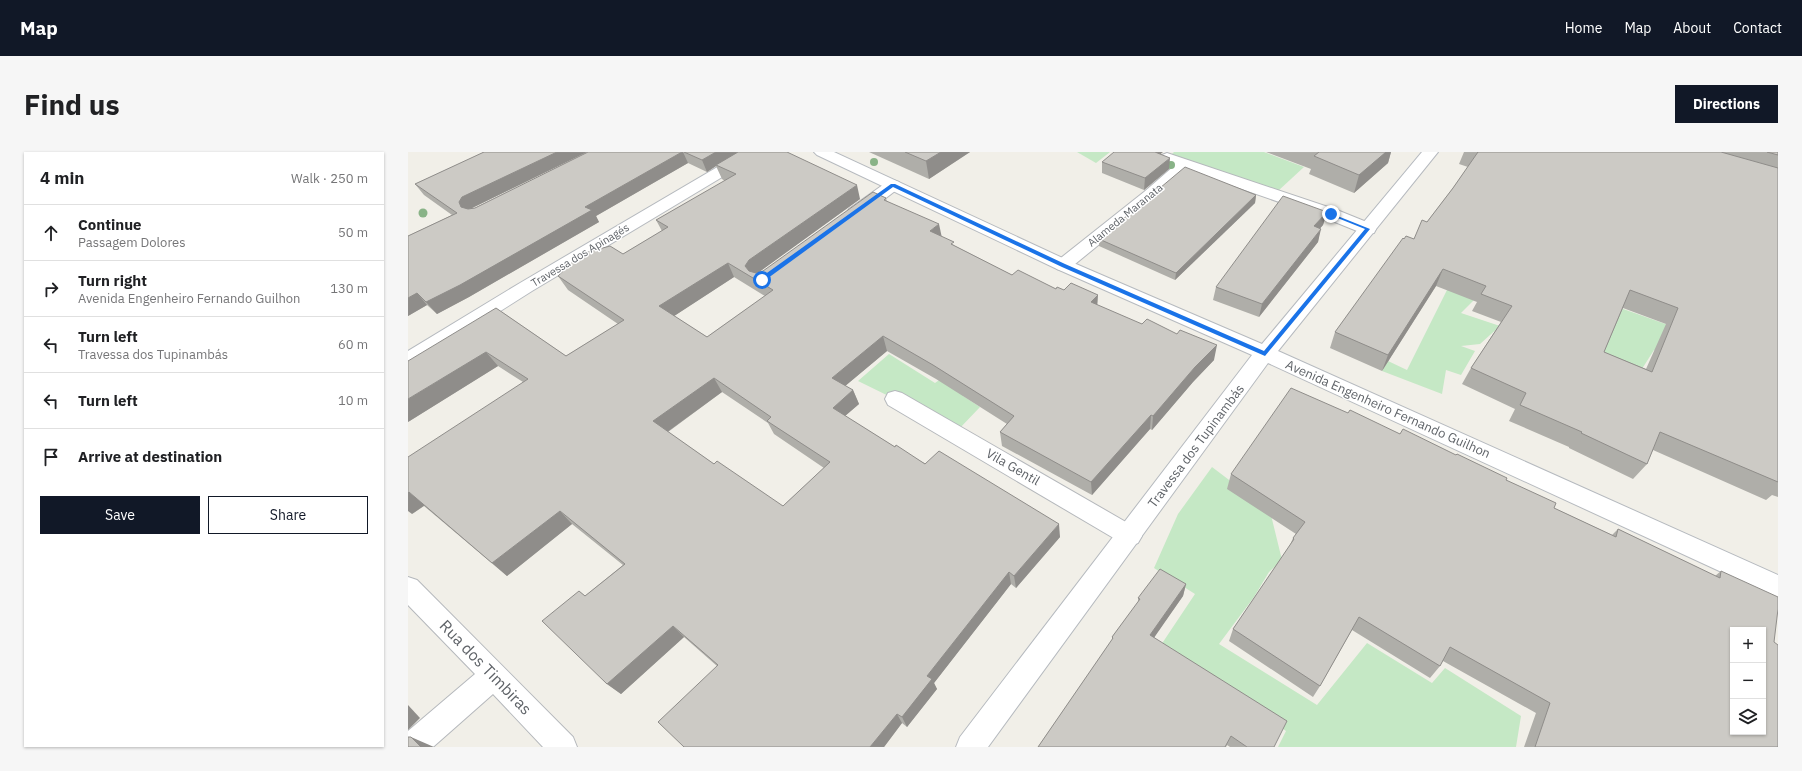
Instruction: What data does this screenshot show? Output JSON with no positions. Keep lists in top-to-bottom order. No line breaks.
{"streets":{"street":["Alameda Maranata","Travessa dos Apinagés","Avenida Engenheiro Fernando Guilhon","Travessa dos Tupinambás","Vila Gentil","Rua dos Timbiras"]},"crossings":[["Alameda Maranata","Avenida Engenheiro Fernando Guilhon"],["Avenida Engenheiro Fernando Guilhon","Travessa dos Tupinambás"],["Travessa dos Tupinambás","Vila Gentil"]],"page":{"header":"Map","nav":["Home","Map","About","Contact"],"buttons":["Directions",["Save","Share"]],"title":"Find us","heading":["4 min","Walk · 250 m"],"list":[["Continue","Passagem Dolores","50 m"],["Turn right","Avenida Engenheiro Fernando Guilhon","130 m"],["Turn left","Travessa dos Tupinambás","60 m"],["Turn left","10 m"],"Arrive at destination"],"map_buttons":["+","−"]}}
